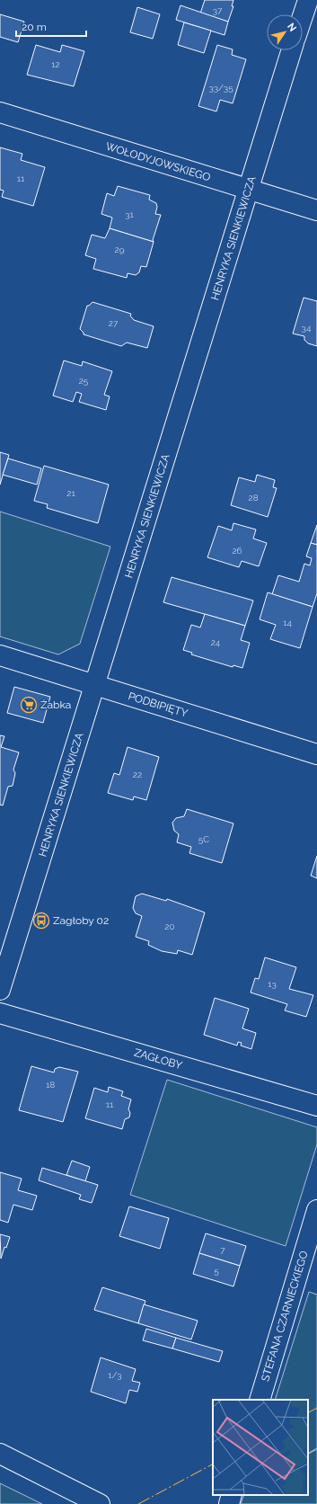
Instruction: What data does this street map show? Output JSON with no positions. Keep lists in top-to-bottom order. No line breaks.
{"streets":{"street":["WOŁODYJOWSKIEGO","HENRYKA SIENKIEWICZA","PODBIPIĘTY","ZAGŁOBY","STEFANA CZARNIECKIEGO"]},"crossings":[["WOŁODYJOWSKIEGO","HENRYKA SIENKIEWICZA"],["HENRYKA SIENKIEWICZA","PODBIPIĘTY"]],"places":{"supermarket":["Żabka"],"bus stop":["Zagłoby 02"]},"house_numbers":["37","12","33/35","11","31","29","27","34","25","21","28","26","14","24","22","5C","20","13","18","11","7","5","1/3"],"scale_bar":"20 m","north":"top right"}
